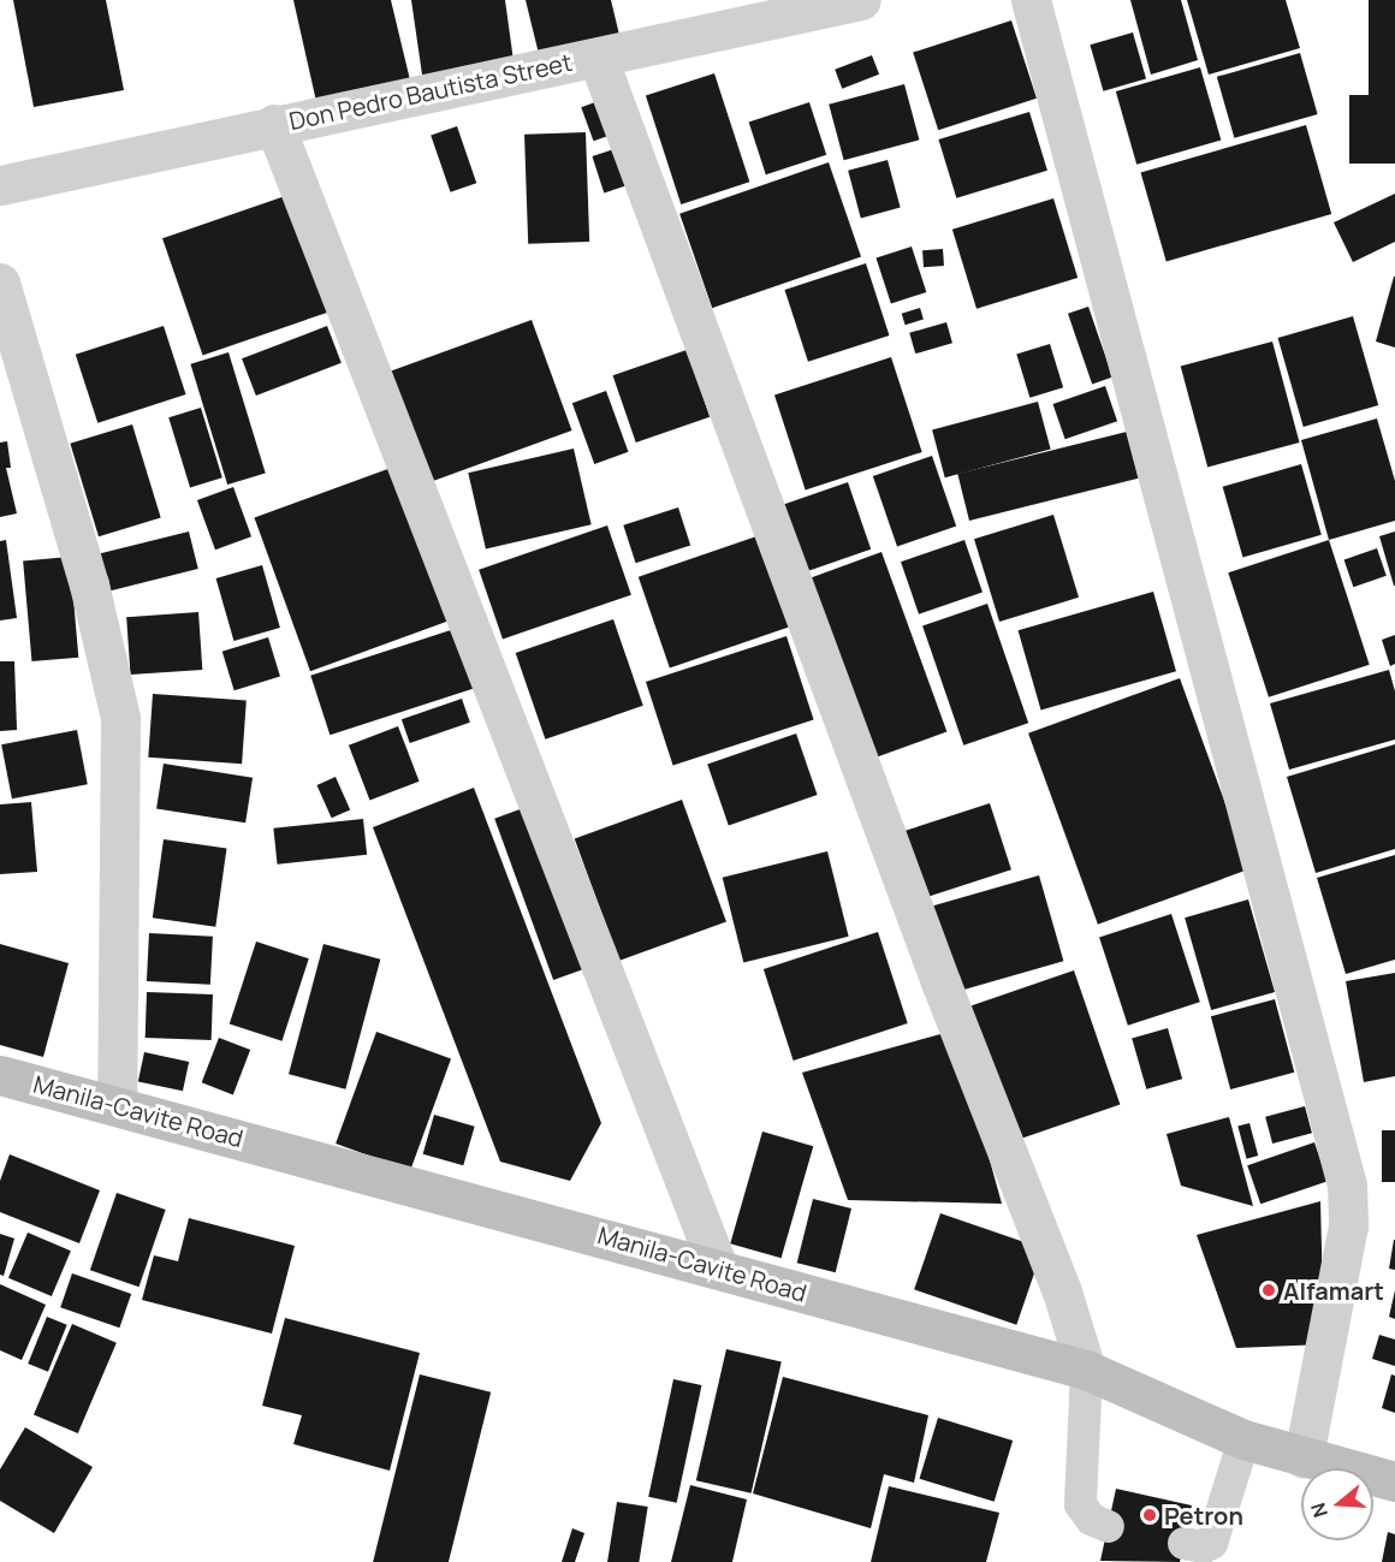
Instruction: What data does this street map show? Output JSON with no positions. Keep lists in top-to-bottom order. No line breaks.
{"streets":{"main road":["Manila-Cavite Road"],"street":["Don Pedro Bautista Street"]},"places":["Alfamart","Petron"],"north":"left"}
